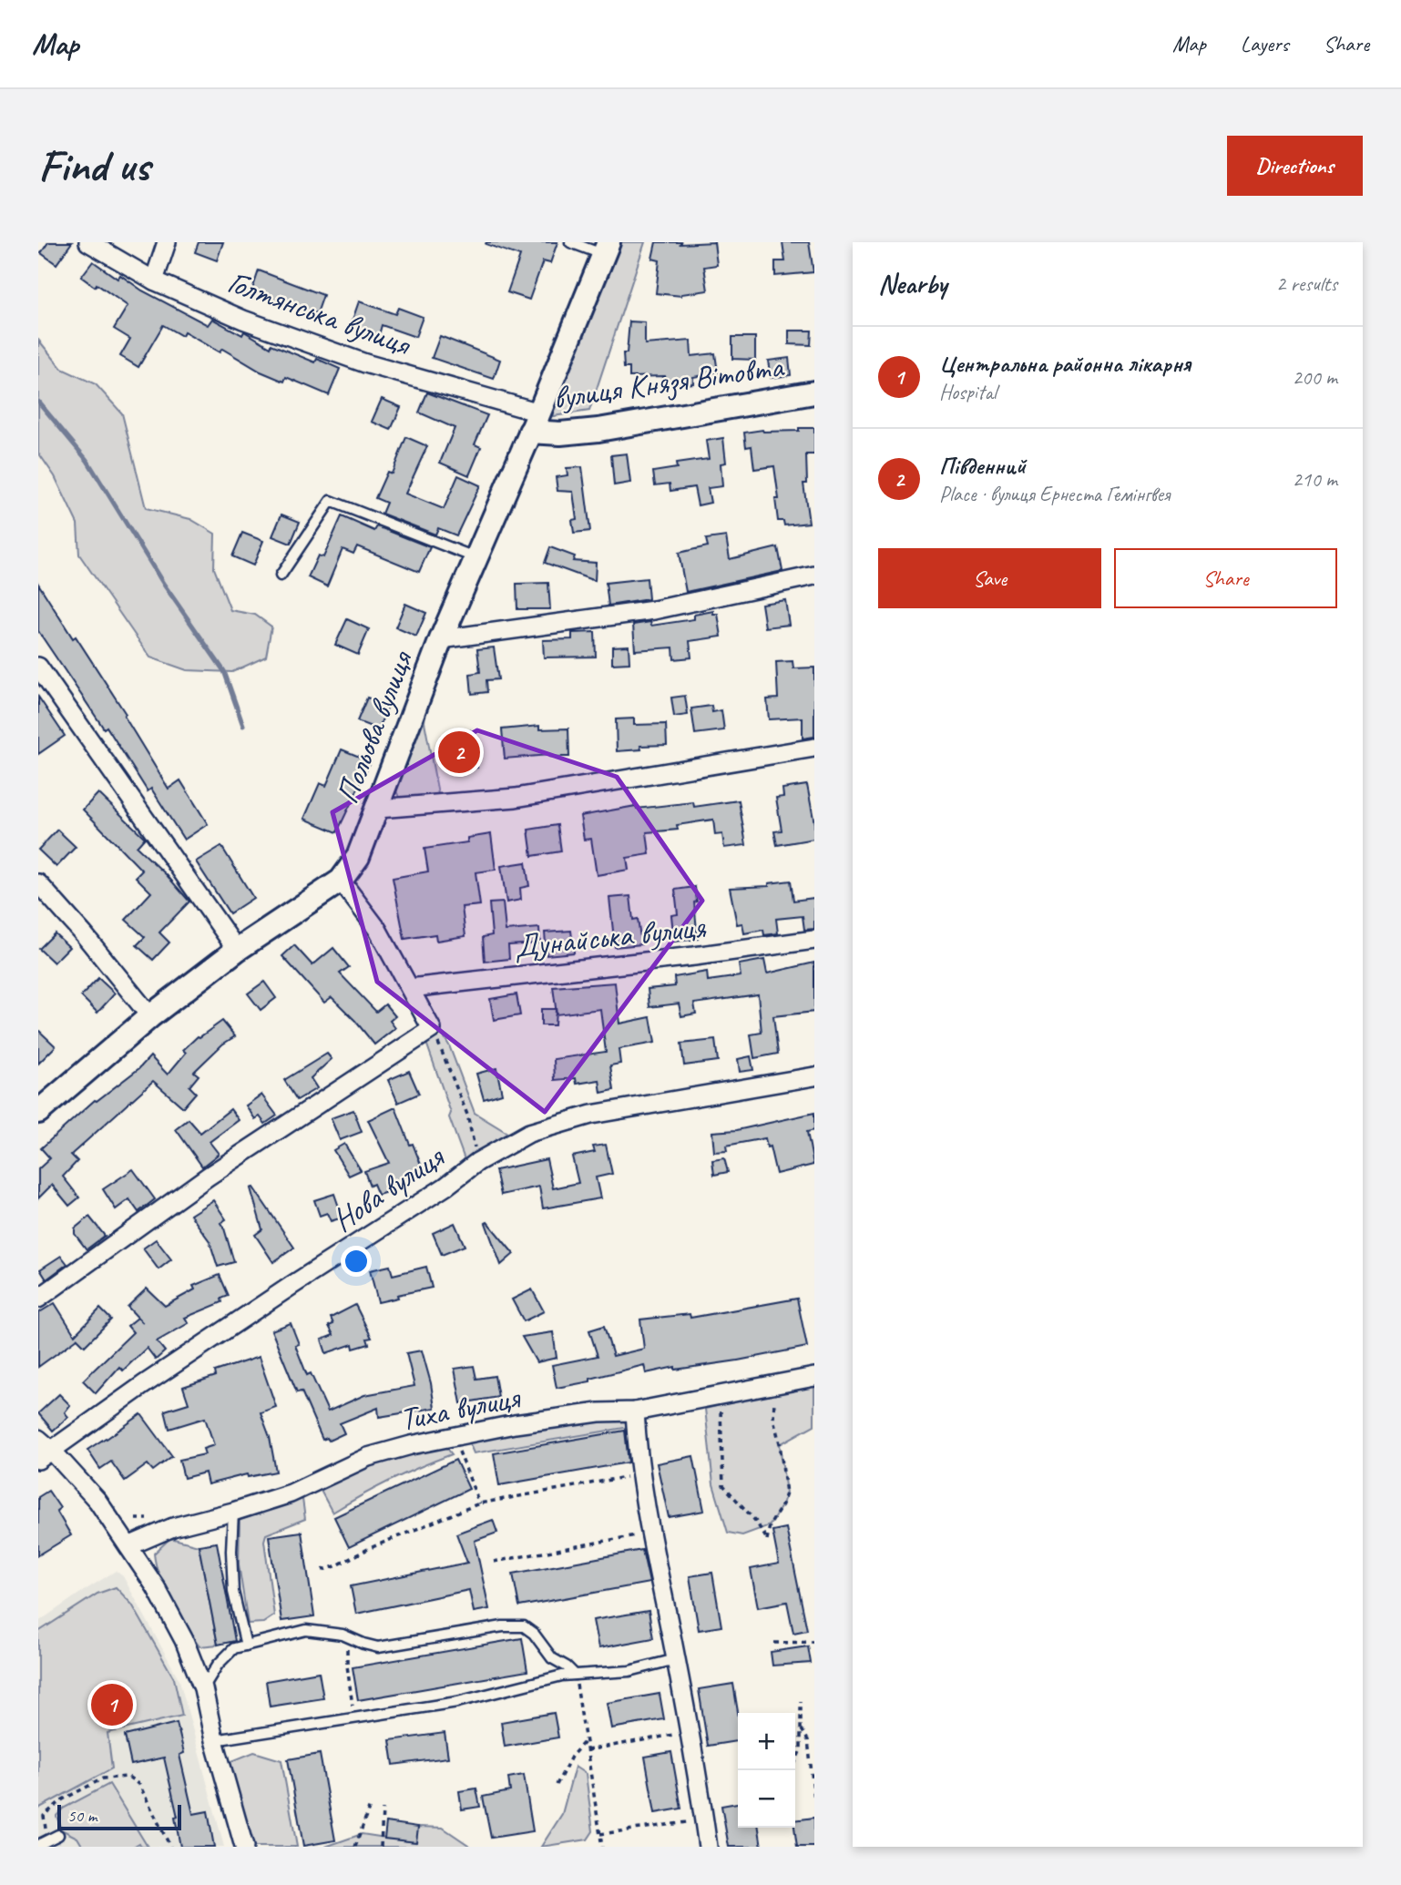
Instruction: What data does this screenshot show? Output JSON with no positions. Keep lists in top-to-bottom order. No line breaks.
{"streets":{"street":["Голтянська вулиця","вулиця Князя Вітовта","Польова вулиця","Дунайська вулиця","Нова вулиця","Тиха вулиця"]},"crossings":[["Голтянська вулиця","вулиця Князя Вітовта"],["Голтянська вулиця","Польова вулиця"],["вулиця Князя Вітовта","Польова вулиця"]],"scale_bar":"50 m","page":{"header":"Map","nav":["Map","Layers","Share"],"buttons":["Directions",["Save","Share"]],"title":"Find us","heading":["Nearby","2 results"],"list":[{"mark":"1","name":"Центральна районна лікарня","note":"Hospital","value":"200 m"},{"mark":"2","name":"Південний","note":"Place · вулиця Ернеста Гемінгвея","value":"210 m"}],"pins":["2","1"],"map_buttons":["+","−"],"scale":"50 m"}}
